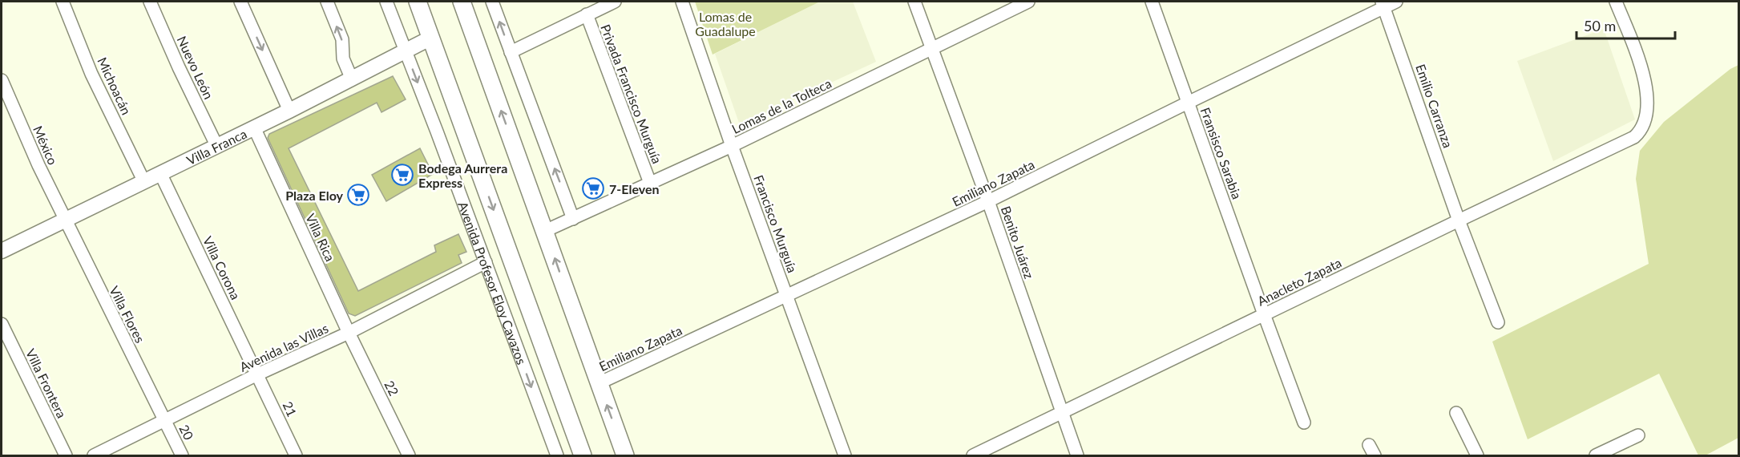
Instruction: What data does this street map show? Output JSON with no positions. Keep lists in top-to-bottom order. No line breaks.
{"streets":{"main road":["Avenida Profesor Eloy Cavazos"],"street":["Nuevo León","Michoacán","Privada Francisco Murguía","Lomas de la Tolteca","Emilio Carranza","México","Villa Franca","Fransisco Sarabia","Emiliano Zapata","Francisco Murguía","Villa Rica","Benito Juárez","Villa Corona","Anacleto Zapata","Villa Flores","Avenida las Villas","Villa Frontera","22","21","20"]},"crossings":[["Nuevo León","Villa Franca"],["Michoacán","Villa Franca"],["Privada Francisco Murguía","Lomas de la Tolteca"],["Lomas de la Tolteca","Francisco Murguía"],["Lomas de la Tolteca","Benito Juárez"],["Emilio Carranza","Emiliano Zapata"],["Emilio Carranza","Anacleto Zapata"],["México","Villa Franca"],["México","Villa Flores"],["Villa Franca","Villa Rica"],["Villa Franca","Villa Corona"],["Villa Franca","Avenida Profesor Eloy Cavazos"],["Villa Franca","Villa Flores"],["Fransisco Sarabia","Emiliano Zapata"],["Fransisco Sarabia","Anacleto Zapata"],["Emiliano Zapata","Francisco Murguía"],["Emiliano Zapata","Benito Juárez"],["Villa Rica","Avenida las Villas"],["Villa Rica","22"],["Benito Juárez","Anacleto Zapata"],["Villa Corona","Avenida las Villas"],["Villa Corona","21"],["Avenida Profesor Eloy Cavazos","Avenida las Villas"],["Villa Flores","Avenida las Villas"],["Villa Flores","20"],["Avenida las Villas","22"],["Avenida las Villas","21"],["Avenida las Villas","20"]],"one_way":["Avenida Profesor Eloy Cavazos"],"parks":["Lomas de Guadalupe"],"places":{"supermarket":["Bodega Aurrera Express","7-Eleven","Plaza Eloy"]},"scale_bar":"50 m"}
